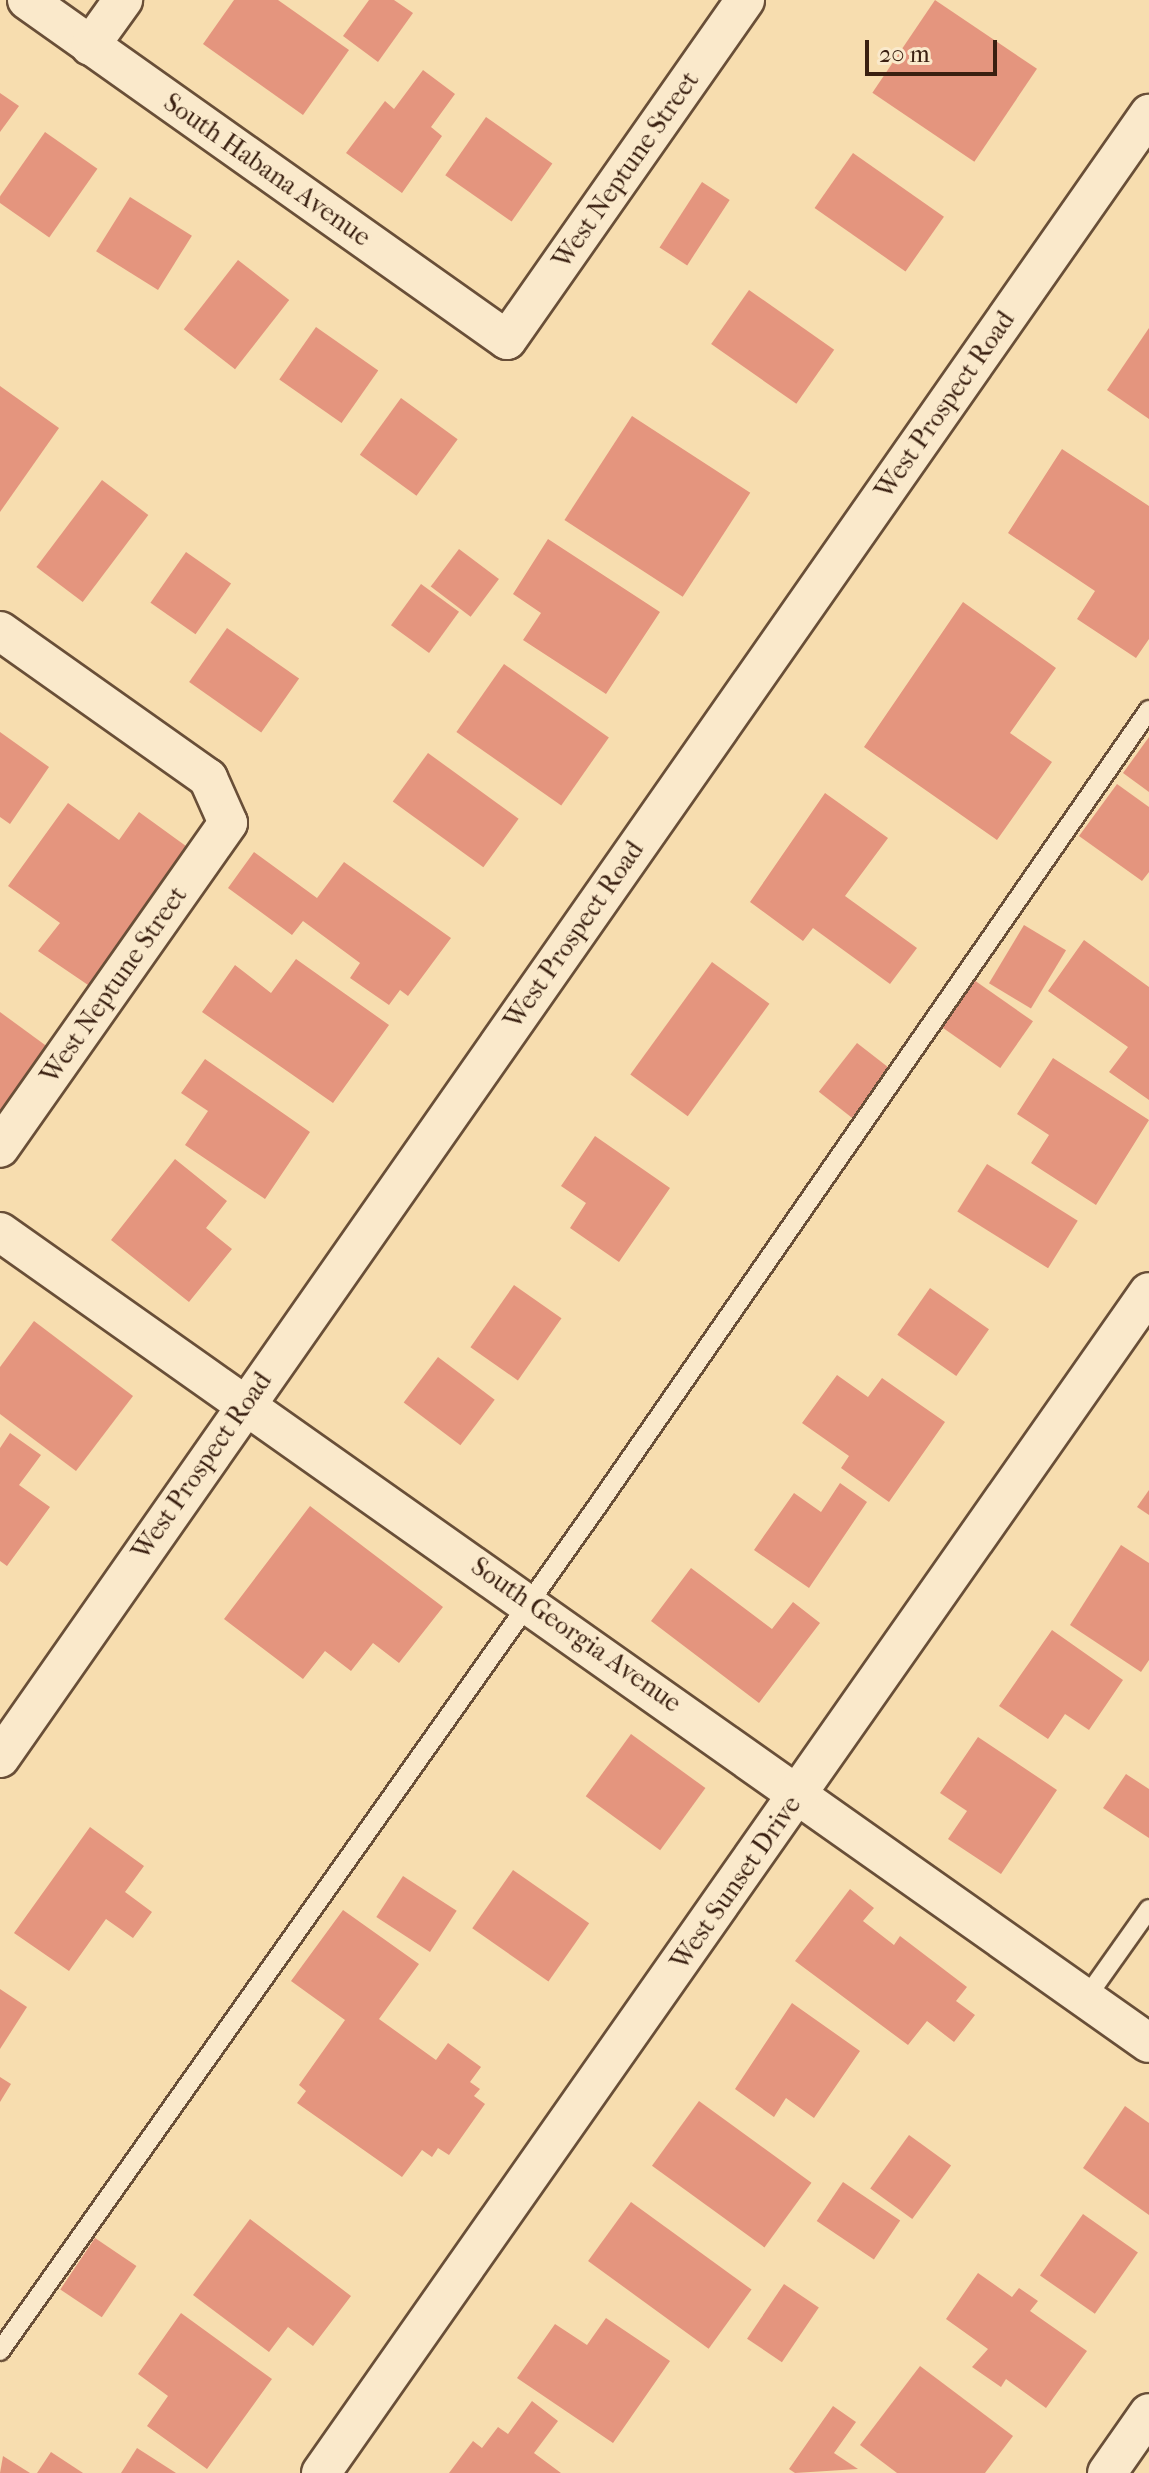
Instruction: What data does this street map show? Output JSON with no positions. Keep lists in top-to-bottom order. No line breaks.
{"streets":{"street":["South Habana Avenue","West Neptune Street","West Prospect Road","South Georgia Avenue","West Sunset Drive"]},"crossings":[["South Habana Avenue","West Neptune Street"],["West Prospect Road","South Georgia Avenue"],["South Georgia Avenue","West Sunset Drive"]],"scale_bar":"20 m"}
